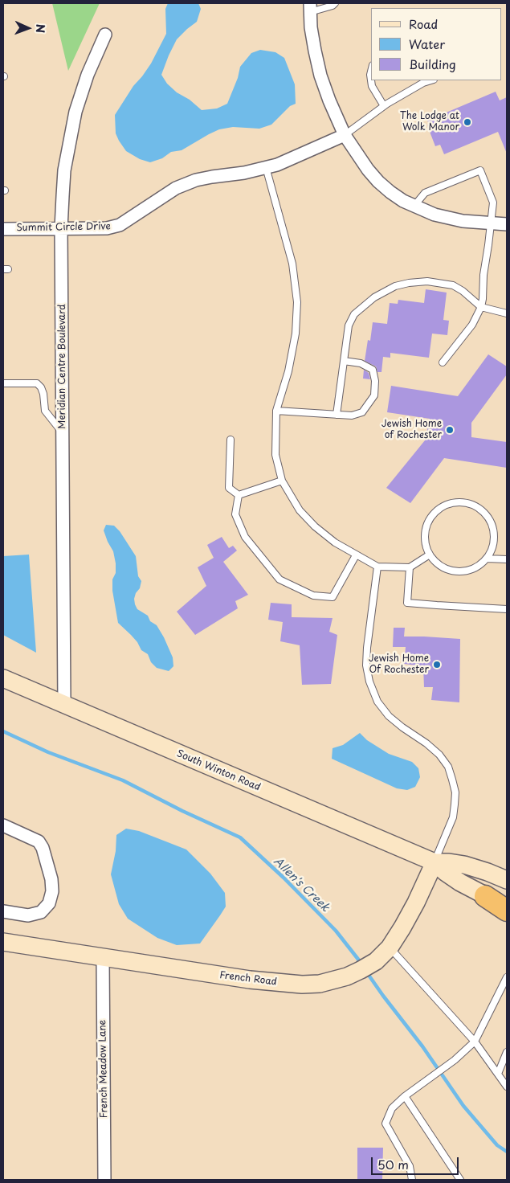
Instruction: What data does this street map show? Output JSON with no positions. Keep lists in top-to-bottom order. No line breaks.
{"streets":{"main road":["South Winton Road","French Road"],"street":["Summit Circle Drive","Meridian Centre Boulevard","French Meadow Lane"]},"crossings":[["Summit Circle Drive","Meridian Centre Boulevard"],["Meridian Centre Boulevard","South Winton Road"],["South Winton Road","French Road"],["French Road","French Meadow Lane"]],"water":["Allen's Creek"],"places":["The Lodge at Wolk Manor","Jewish Home of Rochester","Jewish Home Of Rochester"],"legend":["Road","Water","Building"],"scale_bar":"50 m","north":"right"}
